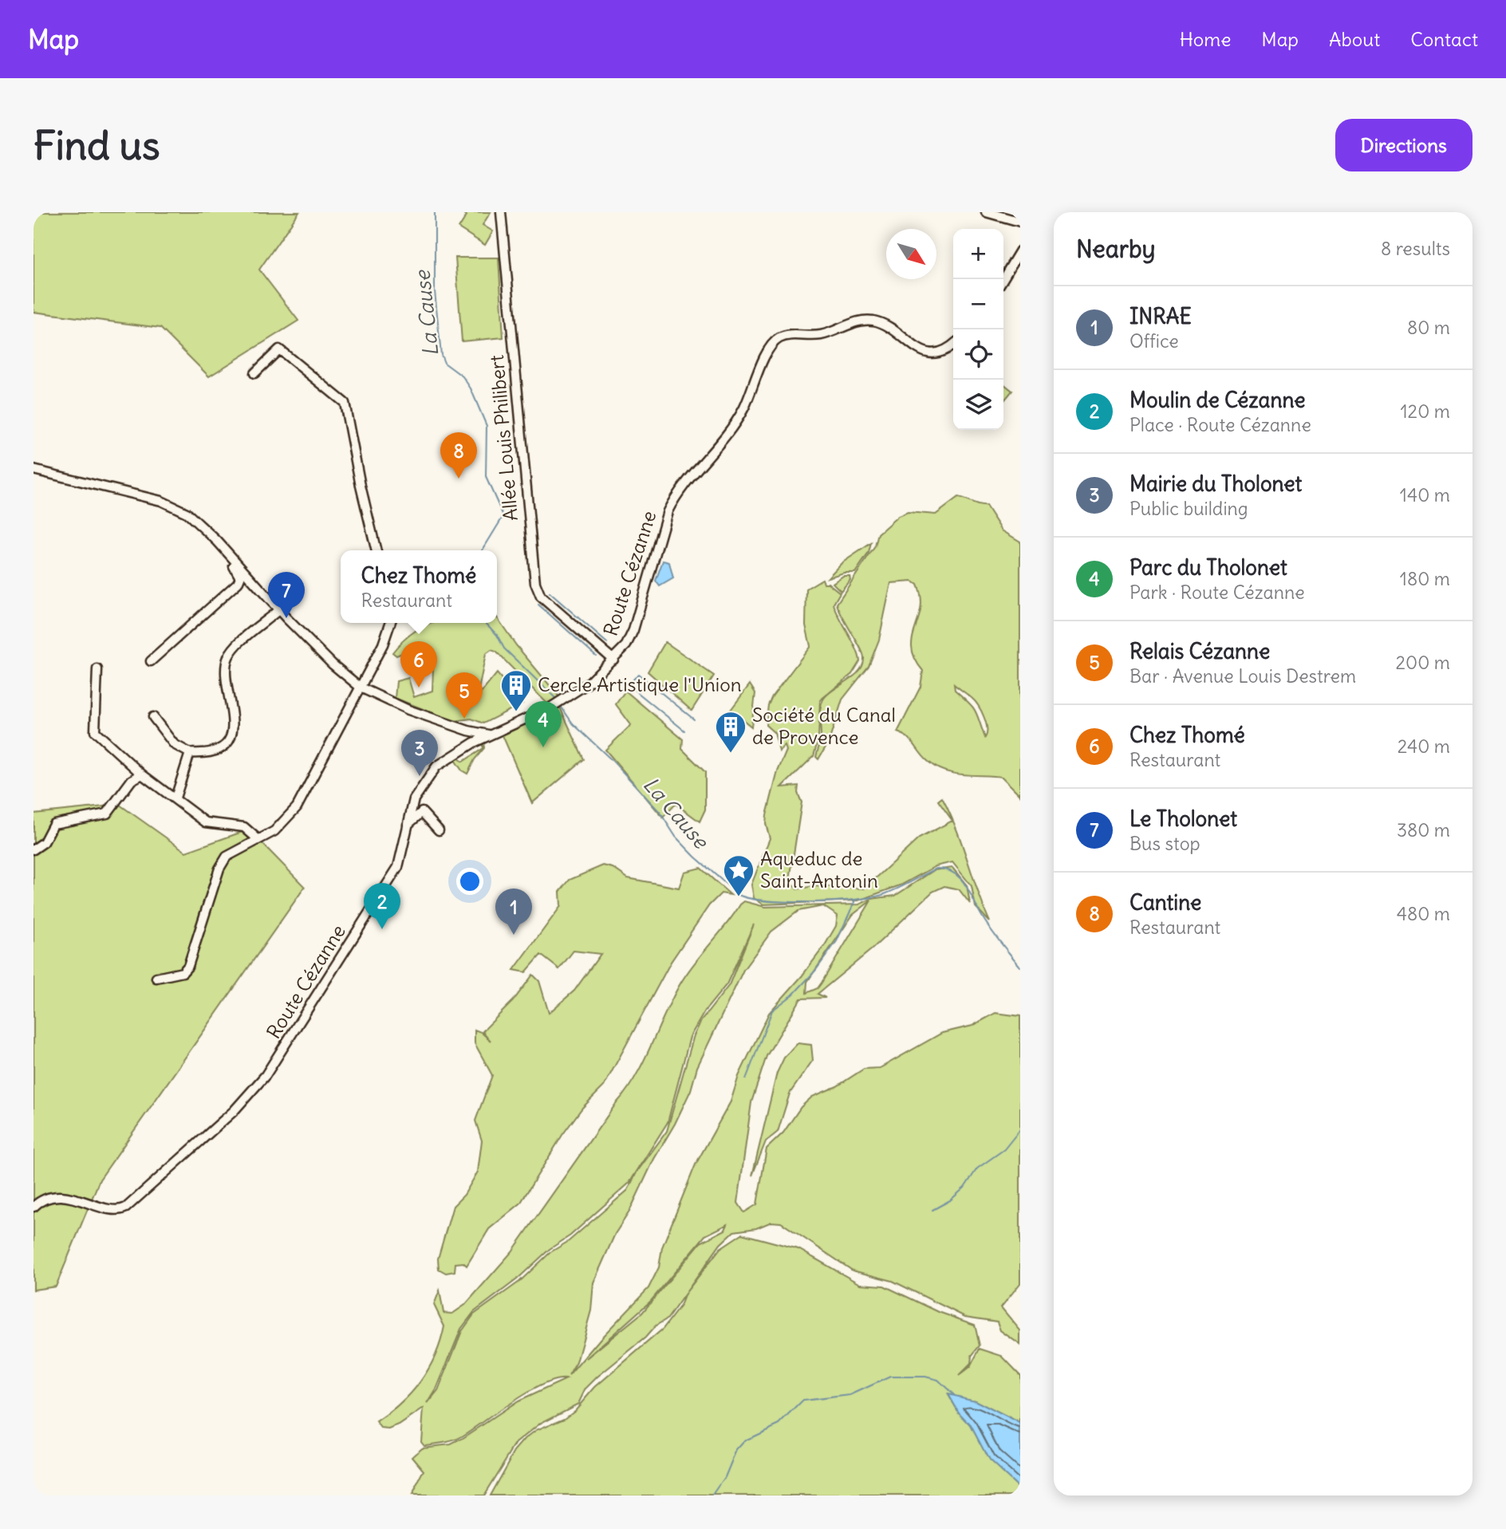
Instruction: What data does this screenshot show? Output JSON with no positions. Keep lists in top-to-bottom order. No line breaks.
{"streets":{"street":["Allée Louis Philibert","Route Cézanne"]},"crossings":[["Allée Louis Philibert","Route Cézanne"]],"water":["La Cause"],"places":{"building":["Cercle Artistique l'Union","Société du Canal de Provence"],"place":["Aqueduc de Saint-Antonin"]},"north":"bottom right","page":{"header":"Map","nav":["Home","Map","About","Contact"],"buttons":"Directions","title":"Find us","heading":["Nearby","8 results"],"map_buttons":["+","−"],"list":[{"mark":"1","name":"INRAE","note":"Office","value":"80 m"},{"mark":"2","name":"Moulin de Cézanne","note":"Place · Route Cézanne","value":"120 m"},{"mark":"3","name":"Mairie du Tholonet","note":"Public building","value":"140 m"},{"mark":"4","name":"Parc du Tholonet","note":"Park · Route Cézanne","value":"180 m"},{"mark":"5","name":"Relais Cézanne","note":"Bar · Avenue Louis Destrem","value":"200 m"},{"mark":"6","name":"Chez Thomé","note":"Restaurant","value":"240 m"},{"mark":"7","name":"Le Tholonet","note":"Bus stop","value":"380 m"},{"mark":"8","name":"Cantine","note":"Restaurant","value":"480 m"}],"pins":["8","7","6","5","4","3","2","1"],"popup":["Chez Thomé","Restaurant"]}}
